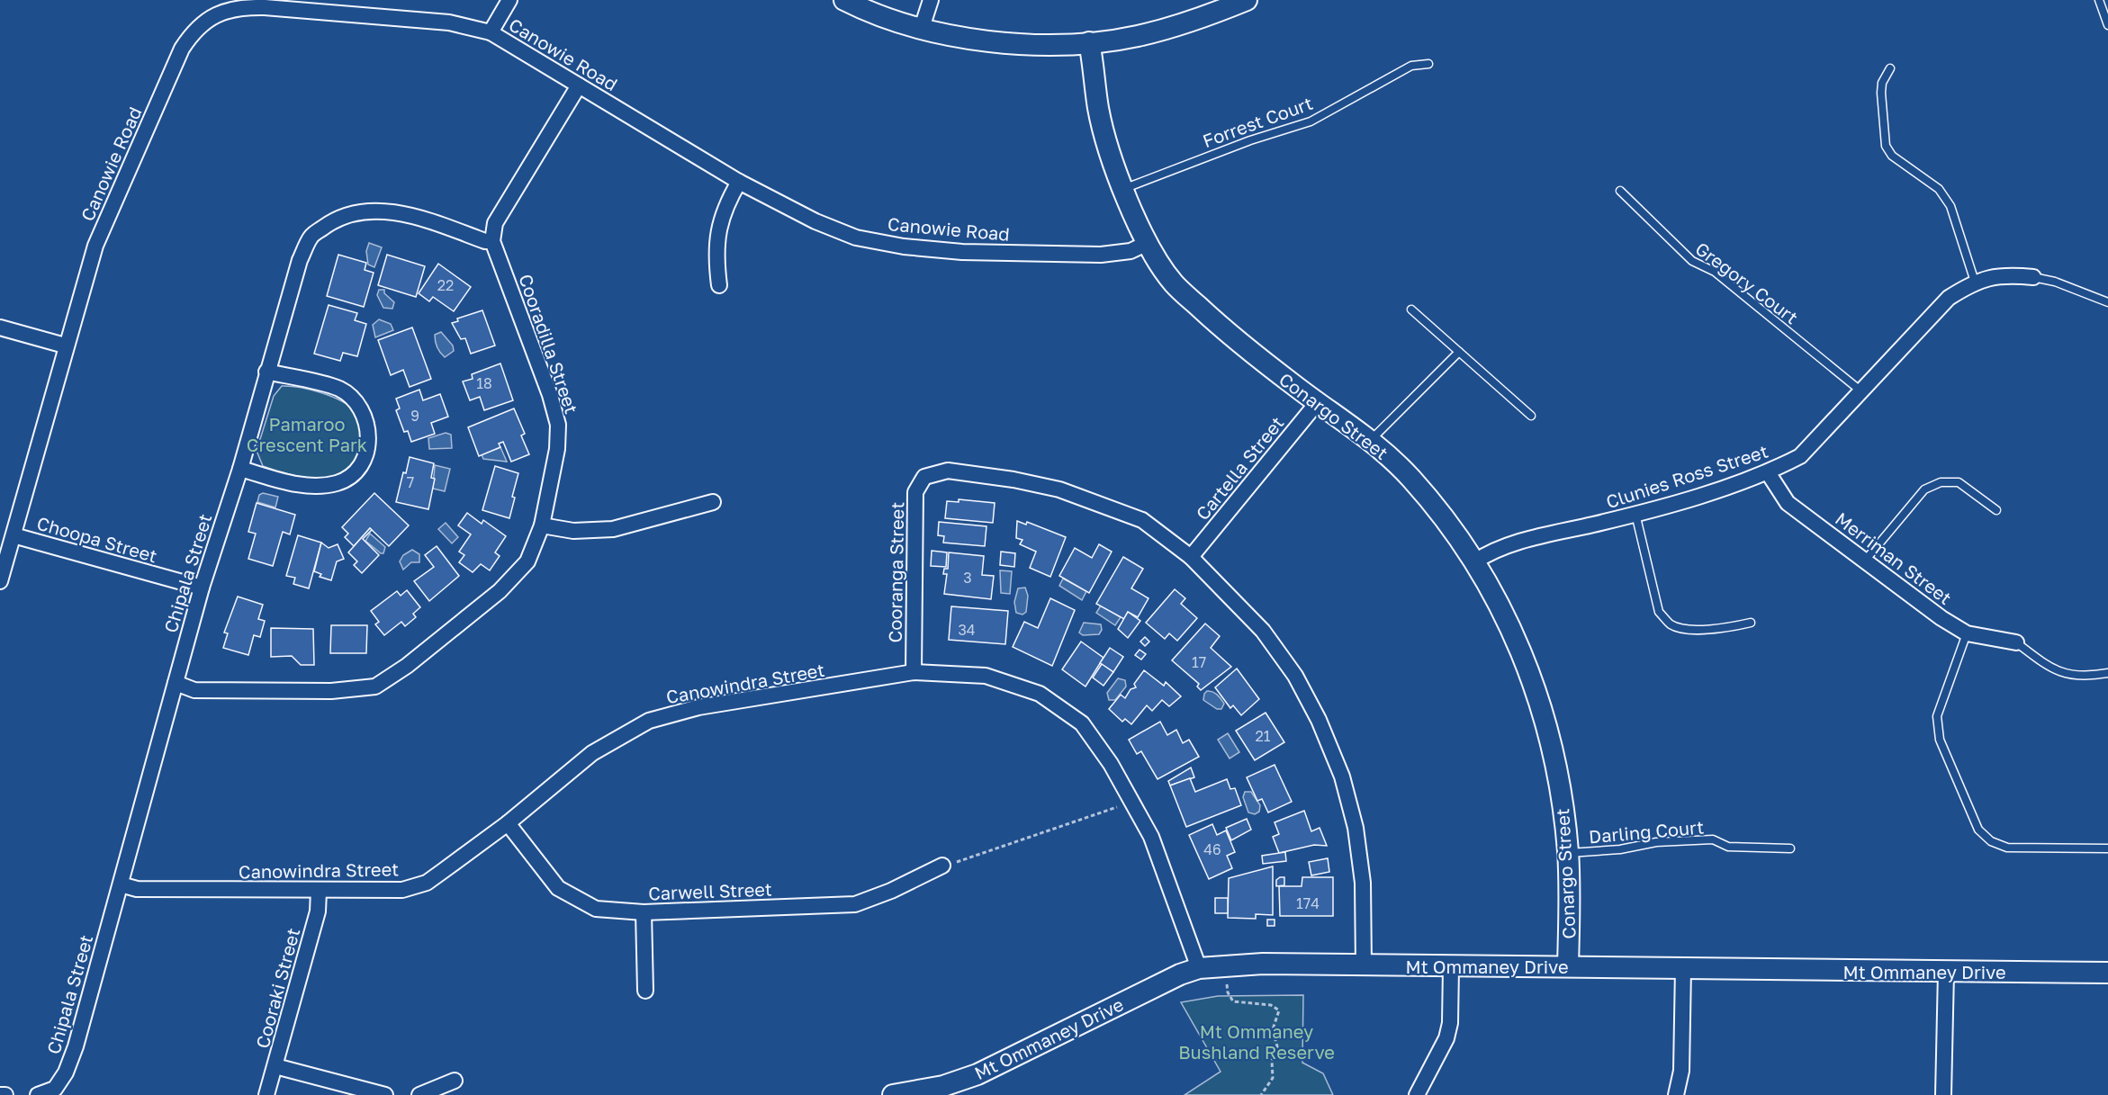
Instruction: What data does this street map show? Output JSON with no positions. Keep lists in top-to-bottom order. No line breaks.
{"streets":{"street":["Canowie Road","Cooradilla Street","Conargo Street","Cartella Street","Clunies Ross Street","Choopa Street","Merriman Street","Cooranga Street","Chipala Street","Canowindra Street","Carwell Street","Mt Ommaney Drive","Cooraki Street"],"lane":["Forrest Court","Gregory Court","Darling Court"]},"crossings":[["Canowie Road","Conargo Street"],["Canowie Road","Choopa Street"],["Forrest Court","Conargo Street"],["Gregory Court","Clunies Ross Street"],["Cooradilla Street","Chipala Street"],["Conargo Street","Cartella Street"],["Conargo Street","Clunies Ross Street"],["Conargo Street","Darling Court"],["Conargo Street","Mt Ommaney Drive"],["Cartella Street","Cooranga Street"],["Clunies Ross Street","Merriman Street"],["Choopa Street","Chipala Street"],["Cooranga Street","Canowindra Street"],["Cooranga Street","Mt Ommaney Drive"],["Chipala Street","Canowindra Street"],["Canowindra Street","Carwell Street"],["Canowindra Street","Mt Ommaney Drive"],["Canowindra Street","Cooraki Street"]],"parks":["Pamaroo Crescent Park","Mt Ommaney Bushland Reserve"],"house_numbers":["22","18","9","7","3","34","17","21","46","174"]}
